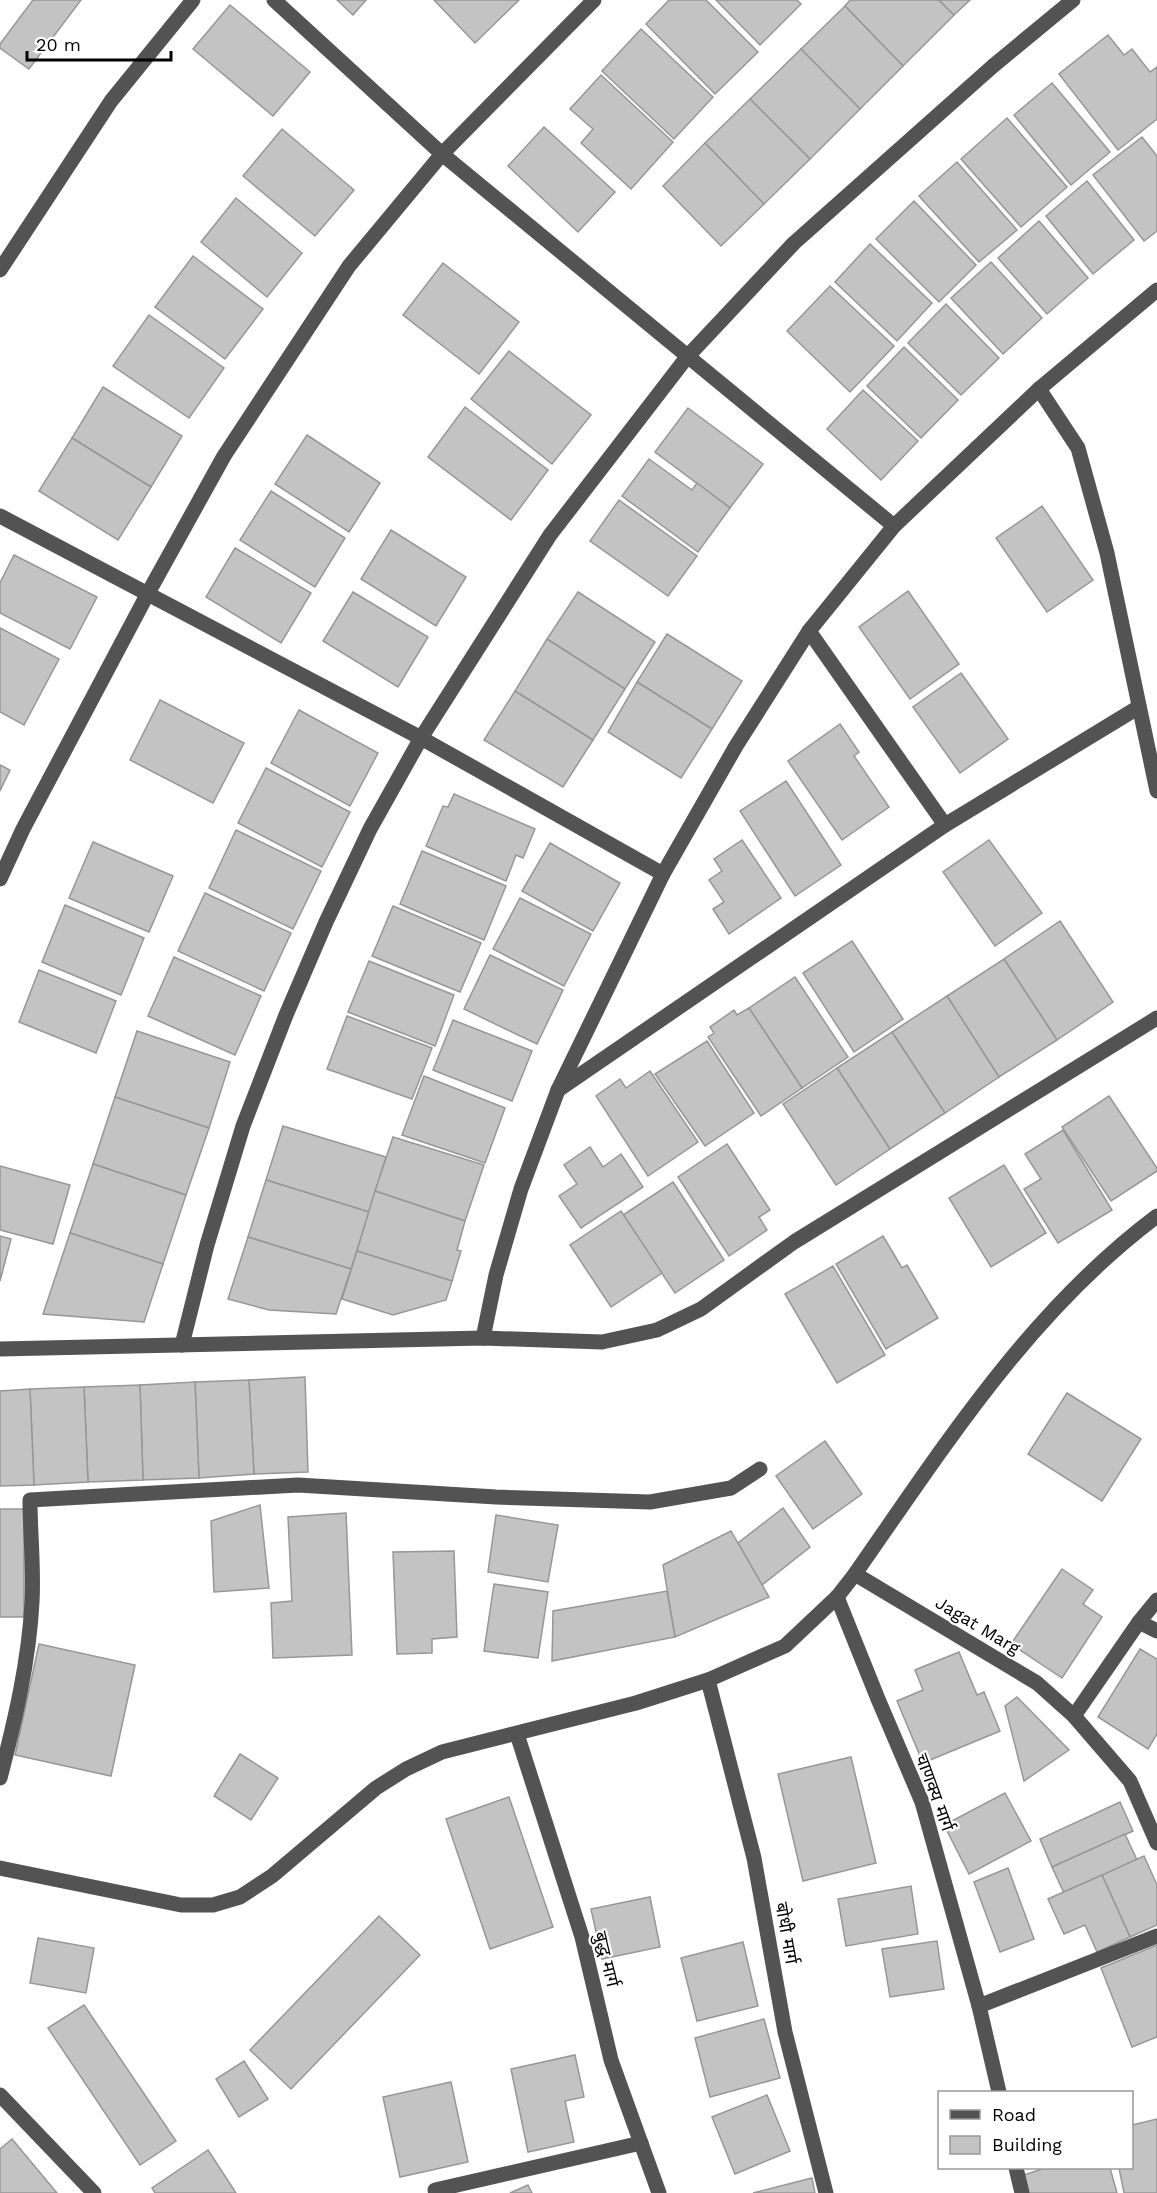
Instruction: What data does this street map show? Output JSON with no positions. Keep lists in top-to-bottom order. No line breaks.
{"streets":{"street":["Jagat Marg","चाणक्य मार्ग","बोधी मार्ग","बुद्ध मार्ग"]},"legend":["Road","Building"],"scale_bar":"20 m"}
